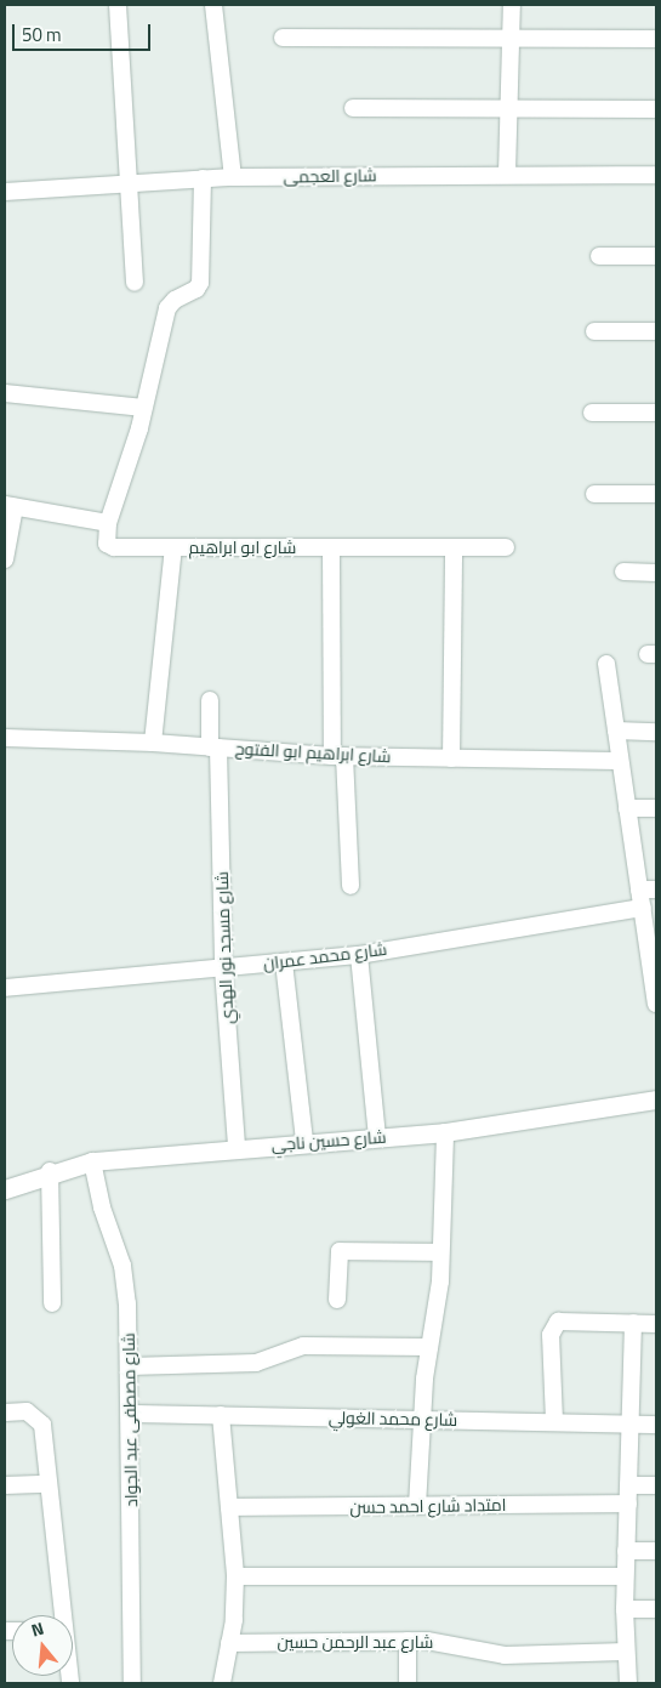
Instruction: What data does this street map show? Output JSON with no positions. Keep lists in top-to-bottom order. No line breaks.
{"streets":{"street":["شارع العجمى","شارع ابو ابراهيم","شارع ابراهيم ابو الفتوح","شارع مسجد نور الهدي","شارع محمد عمران","شارع حسين ناجي","شارع محمد الغولي","شارع مصطفى عبد الجواد","امتداد شارع احمد حسن","شارع عبد الرحمن حسين"]},"crossings":[["شارع ابراهيم ابو الفتوح","شارع مسجد نور الهدي"],["شارع مسجد نور الهدي","شارع محمد عمران"],["شارع مسجد نور الهدي","شارع حسين ناجي"],["شارع حسين ناجي","شارع مصطفى عبد الجواد"],["شارع محمد الغولي","شارع مصطفى عبد الجواد"]],"scale_bar":"50 m","north":"top"}
